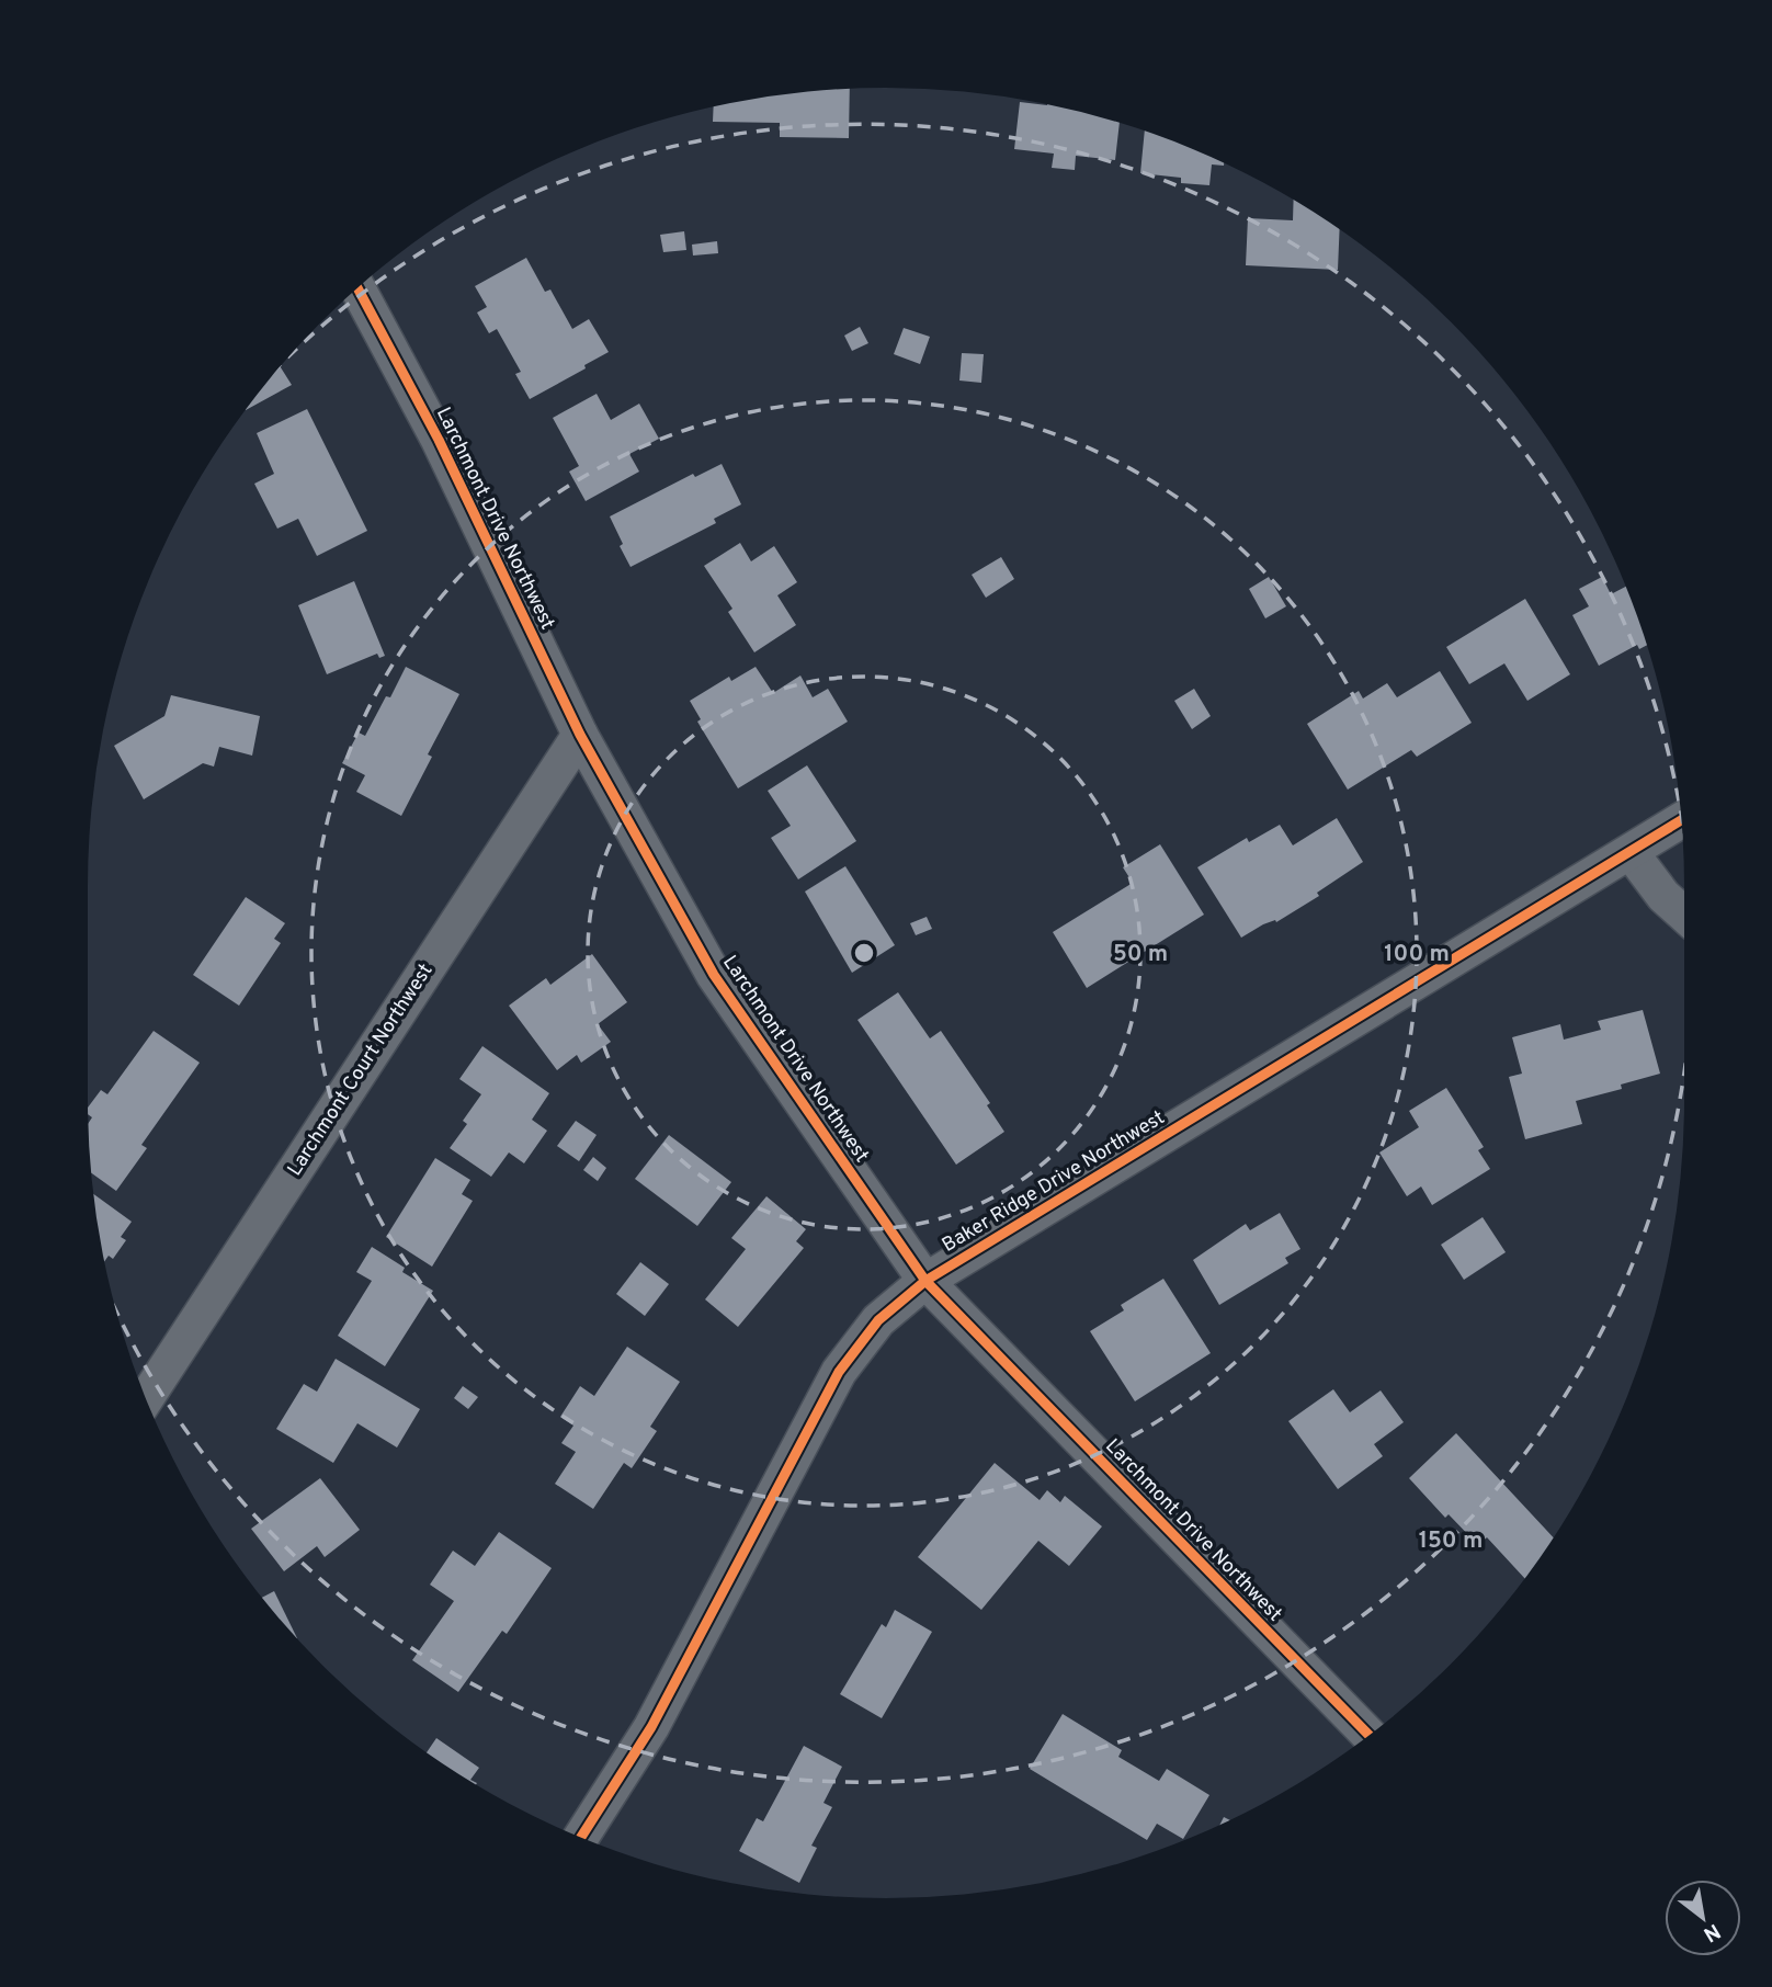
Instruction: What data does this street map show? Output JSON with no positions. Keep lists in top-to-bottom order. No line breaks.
{"streets":{"street":["Larchmont Drive Northwest","Larchmont Court Northwest","Baker Ridge Drive Northwest"]},"crossings":[["Larchmont Drive Northwest","Larchmont Court Northwest"],["Larchmont Drive Northwest","Baker Ridge Drive Northwest"]],"north":"bottom right","rings":["50 m","100 m","150 m"]}
